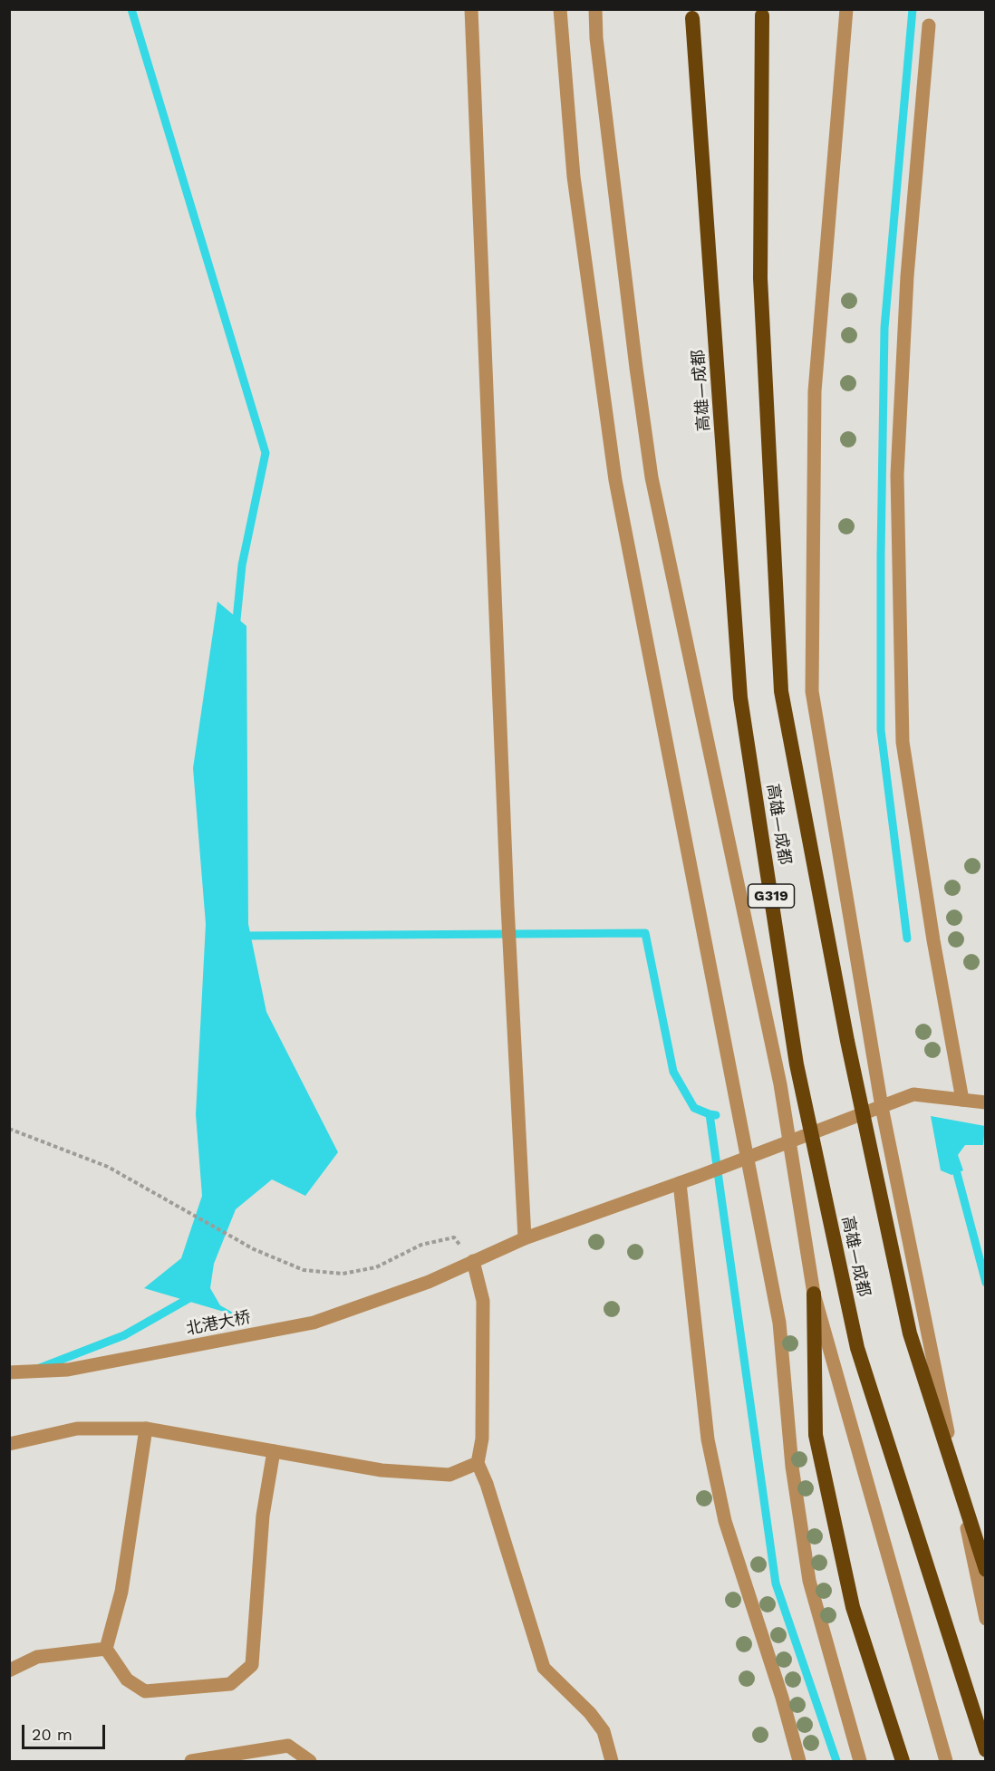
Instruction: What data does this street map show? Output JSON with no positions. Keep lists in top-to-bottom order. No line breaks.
{"streets":{"highway":["高雄—成都","G319"],"street":["北港大桥"]},"scale_bar":"20 m"}
